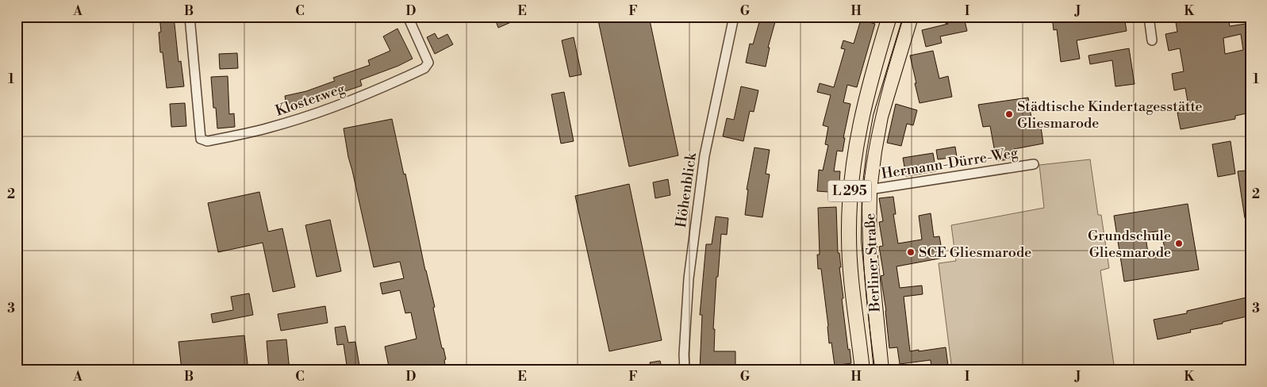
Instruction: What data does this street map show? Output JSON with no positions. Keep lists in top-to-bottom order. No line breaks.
{"streets":{"main road":["L 295","Berliner Straße"],"street":["Klosterweg","Hermann-Dürre-Weg","Höhenblick"]},"crossings":[["Hermann-Dürre-Weg","Berliner Straße"]],"places":["Städtische Kindertagesstätte Gliesmarode","Grundschule Gliesmarode","SCE Gliesmarode"],"grid":{"columns":["A","B","C","D","E","F","G","H","I","J","K"],"rows":["1","2","3"]}}
